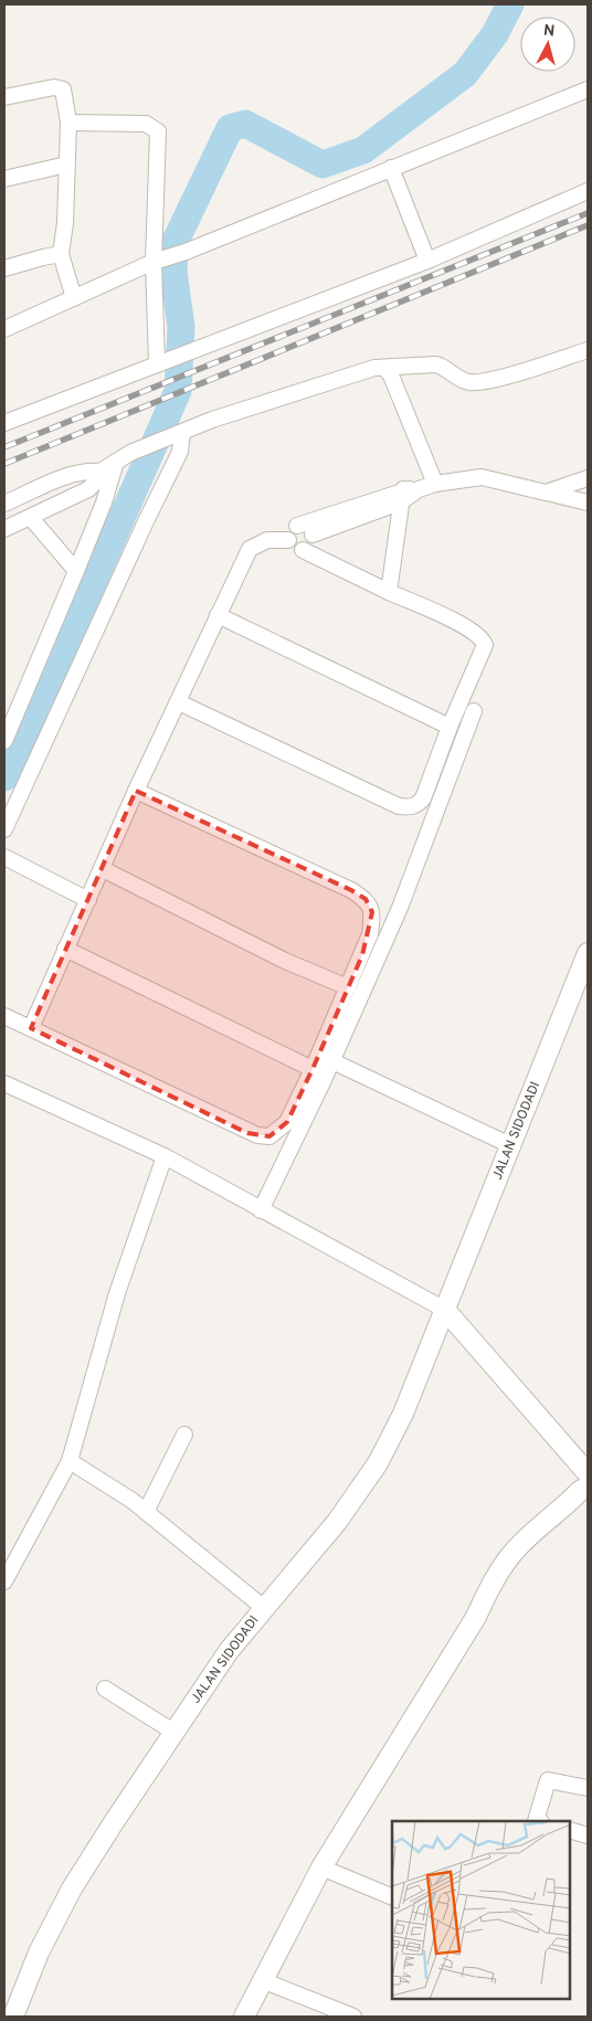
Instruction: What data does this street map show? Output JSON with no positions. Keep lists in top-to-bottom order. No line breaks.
{"streets":{"street":["JALAN SIDODADI"]},"north":"top"}
